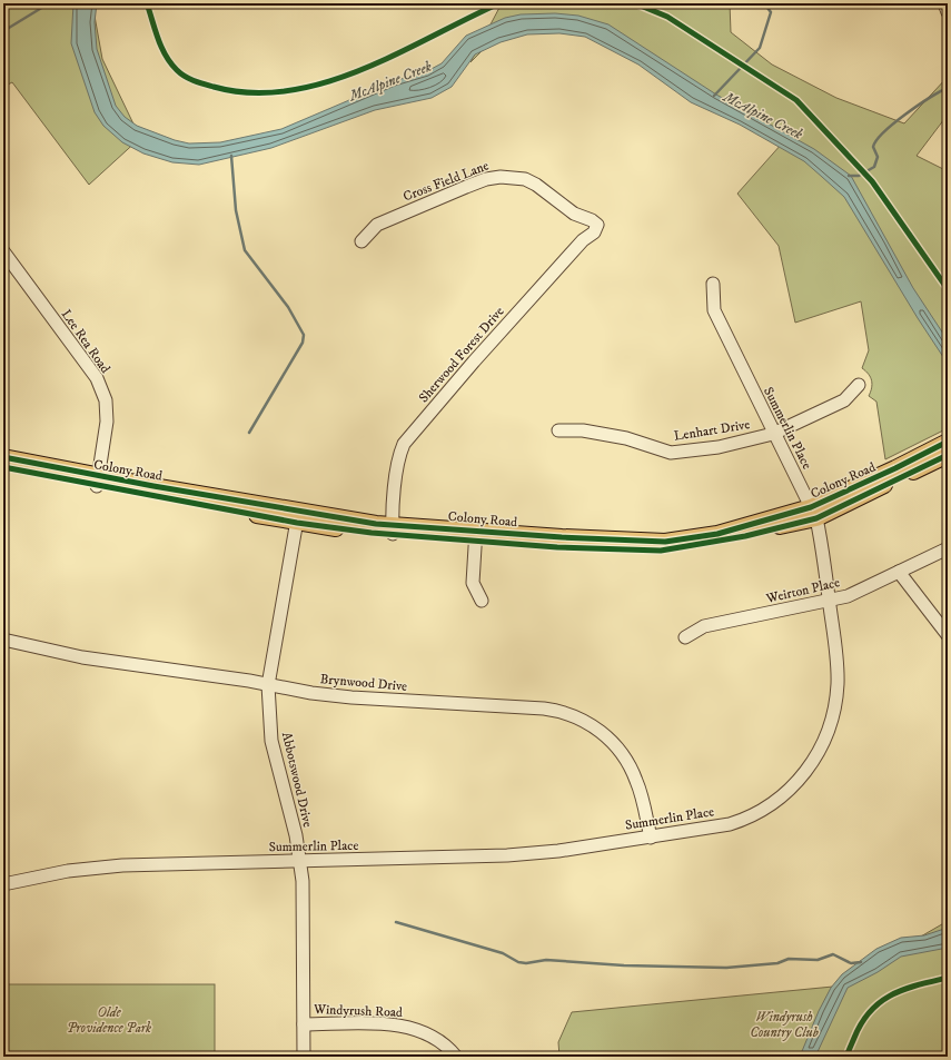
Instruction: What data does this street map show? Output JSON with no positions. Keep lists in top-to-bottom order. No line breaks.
{"streets":{"main road":["Colony Road"],"street":["Cross Field Lane","Lee Rea Road","Sherwood Forest Drive","Summerlin Place","Lenhart Drive","Weirton Place","Brynwood Drive","Abbotswood Drive","Windyrush Road"]},"crossings":[["Cross Field Lane","Sherwood Forest Drive"],["Lee Rea Road","Colony Road"],["Sherwood Forest Drive","Colony Road"],["Summerlin Place","Lenhart Drive"],["Summerlin Place","Colony Road"],["Summerlin Place","Weirton Place"],["Summerlin Place","Brynwood Drive"],["Summerlin Place","Abbotswood Drive"],["Colony Road","Abbotswood Drive"],["Brynwood Drive","Abbotswood Drive"],["Abbotswood Drive","Windyrush Road"]],"water":["McAlpine Creek"],"parks":["Olde Providence Park","Windyrush Country Club"]}
